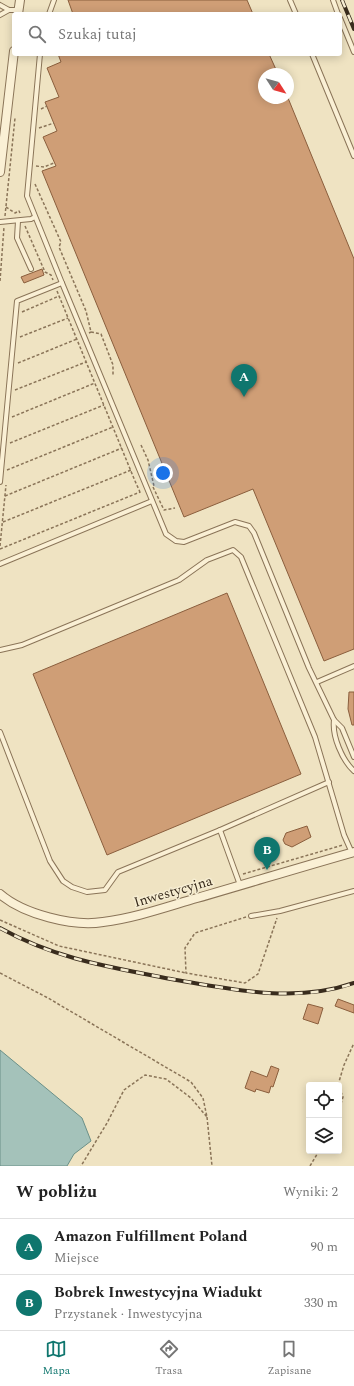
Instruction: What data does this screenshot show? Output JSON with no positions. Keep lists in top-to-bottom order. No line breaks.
{"streets":{"street":["Inwestycyjna"]},"north":"bottom right","page":{"search":"Szukaj tutaj","pins":["A","B"],"heading":["W pobliżu","Wyniki: 2"],"list":[{"mark":"A","name":"Amazon Fulfillment Poland","note":"Miejsce","value":"90 m"},{"mark":"B","name":"Bobrek Inwestycyjna Wiadukt","note":"Przystanek · Inwestycyjna","value":"330 m"}],"nav":["Mapa","Trasa","Zapisane"]}}
